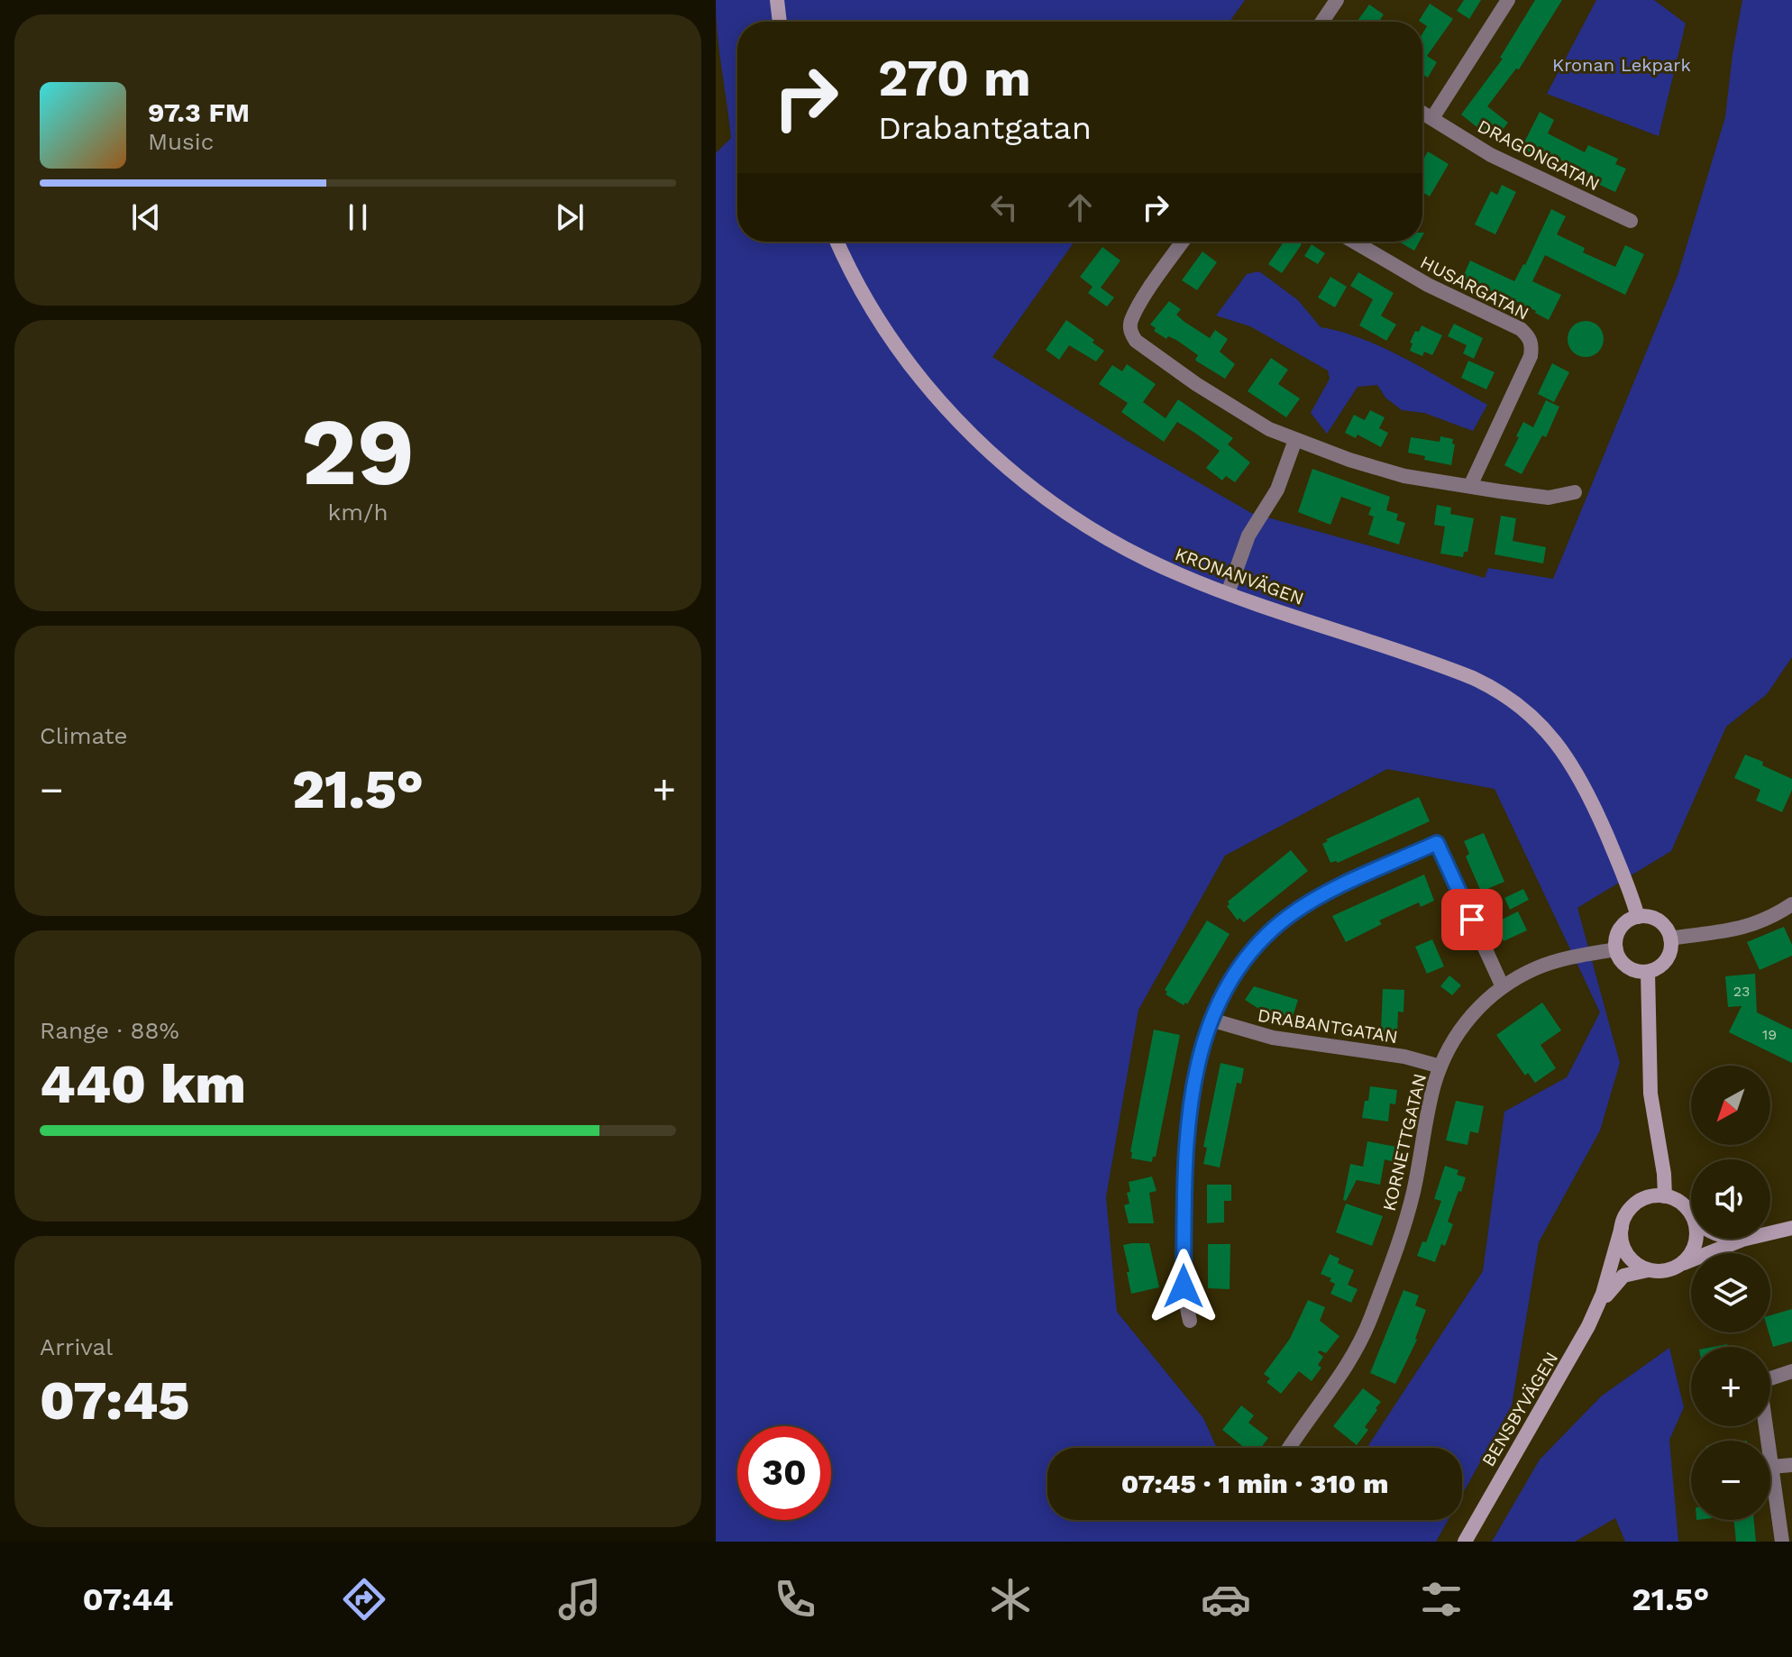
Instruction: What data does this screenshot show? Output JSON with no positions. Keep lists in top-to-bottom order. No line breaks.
{"streets":{"street":["DRAGONGATAN","HUSARGATAN","KRONANVÄGEN","DRABANTGATAN","KORNETTGATAN","BENSBYVÄGEN"]},"crossings":[["KRONANVÄGEN","KORNETTGATAN"],["DRABANTGATAN","KORNETTGATAN"]],"parks":["Kronan Lekpark"],"house_numbers":["23","19"],"north":"bottom left","page":{"turn":["270 m","Drabantgatan"],"song":["97.3 FM","Music"],"tile":[["29","km/h"],"Climate",["Range · 88%","440 km"],["Arrival","07:45"]],"heat":["−","21.5°","+"],"map_buttons":["+","−"],"limit":"30","trip":"07:45 · 1 min · 310 m","tabs":["07:44","21.5°"]}}
